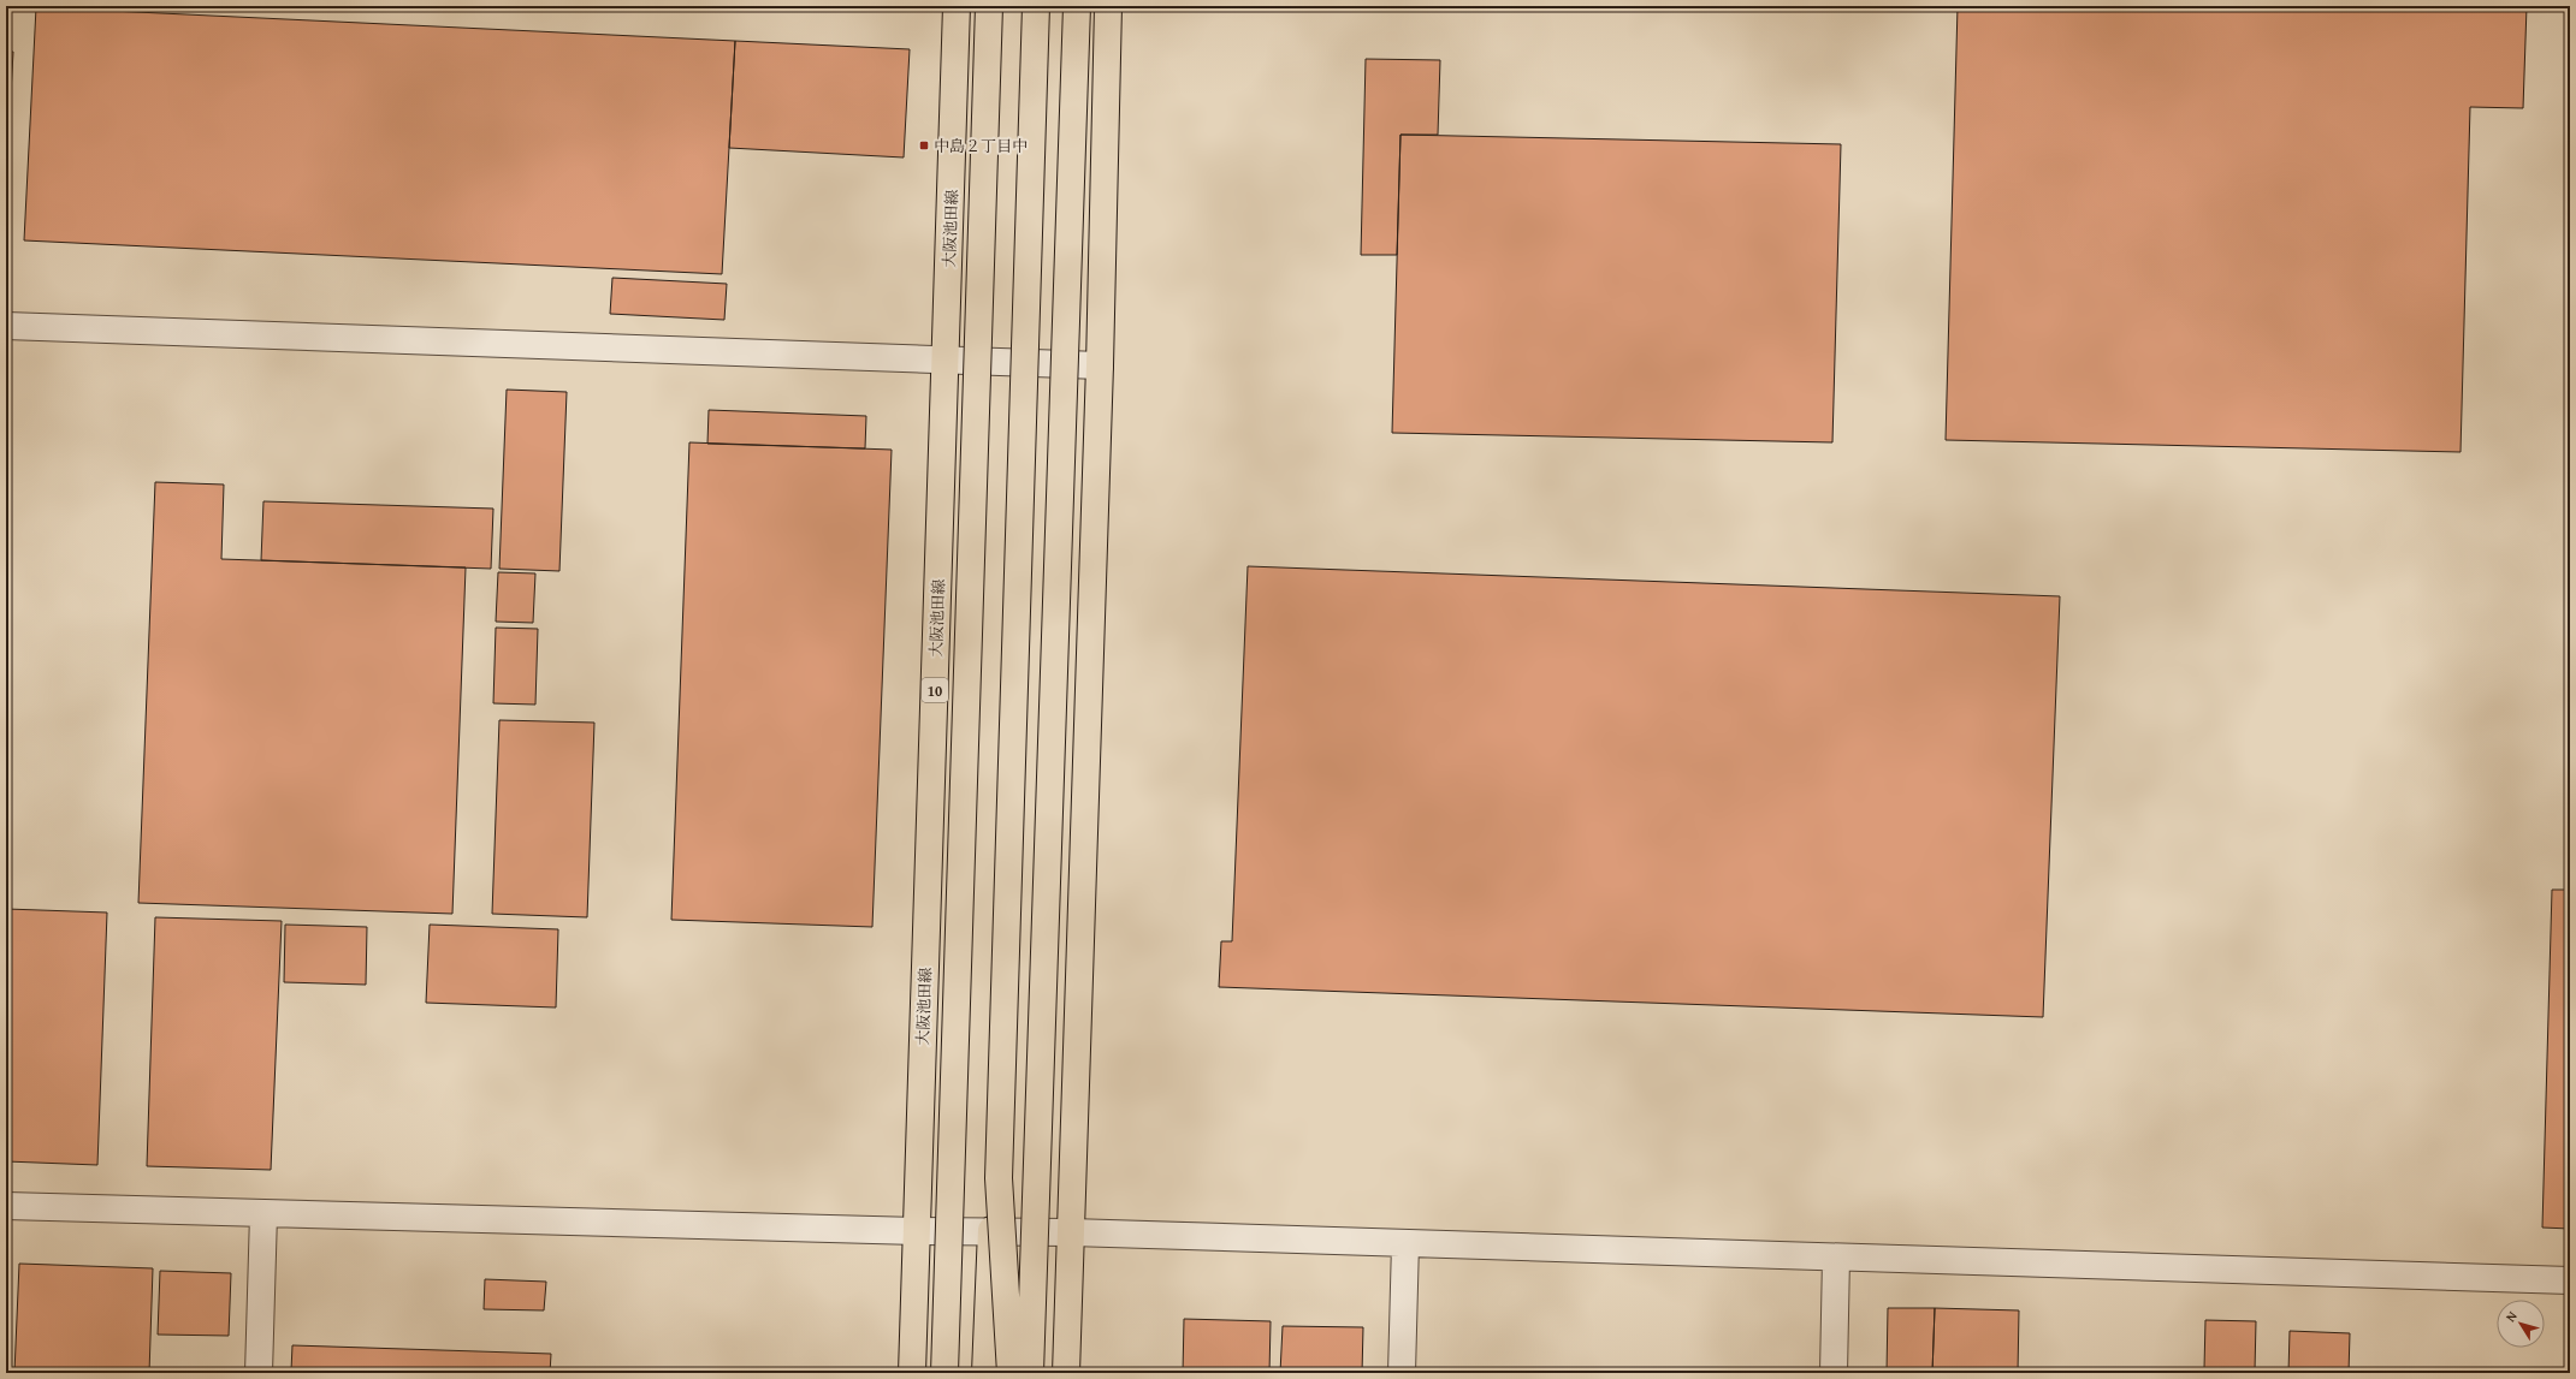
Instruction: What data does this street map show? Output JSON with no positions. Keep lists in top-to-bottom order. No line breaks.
{"streets":{"main road":["大阪池田線","10"]},"places":{"transit":["中島２丁目中"]},"north":"top left"}
